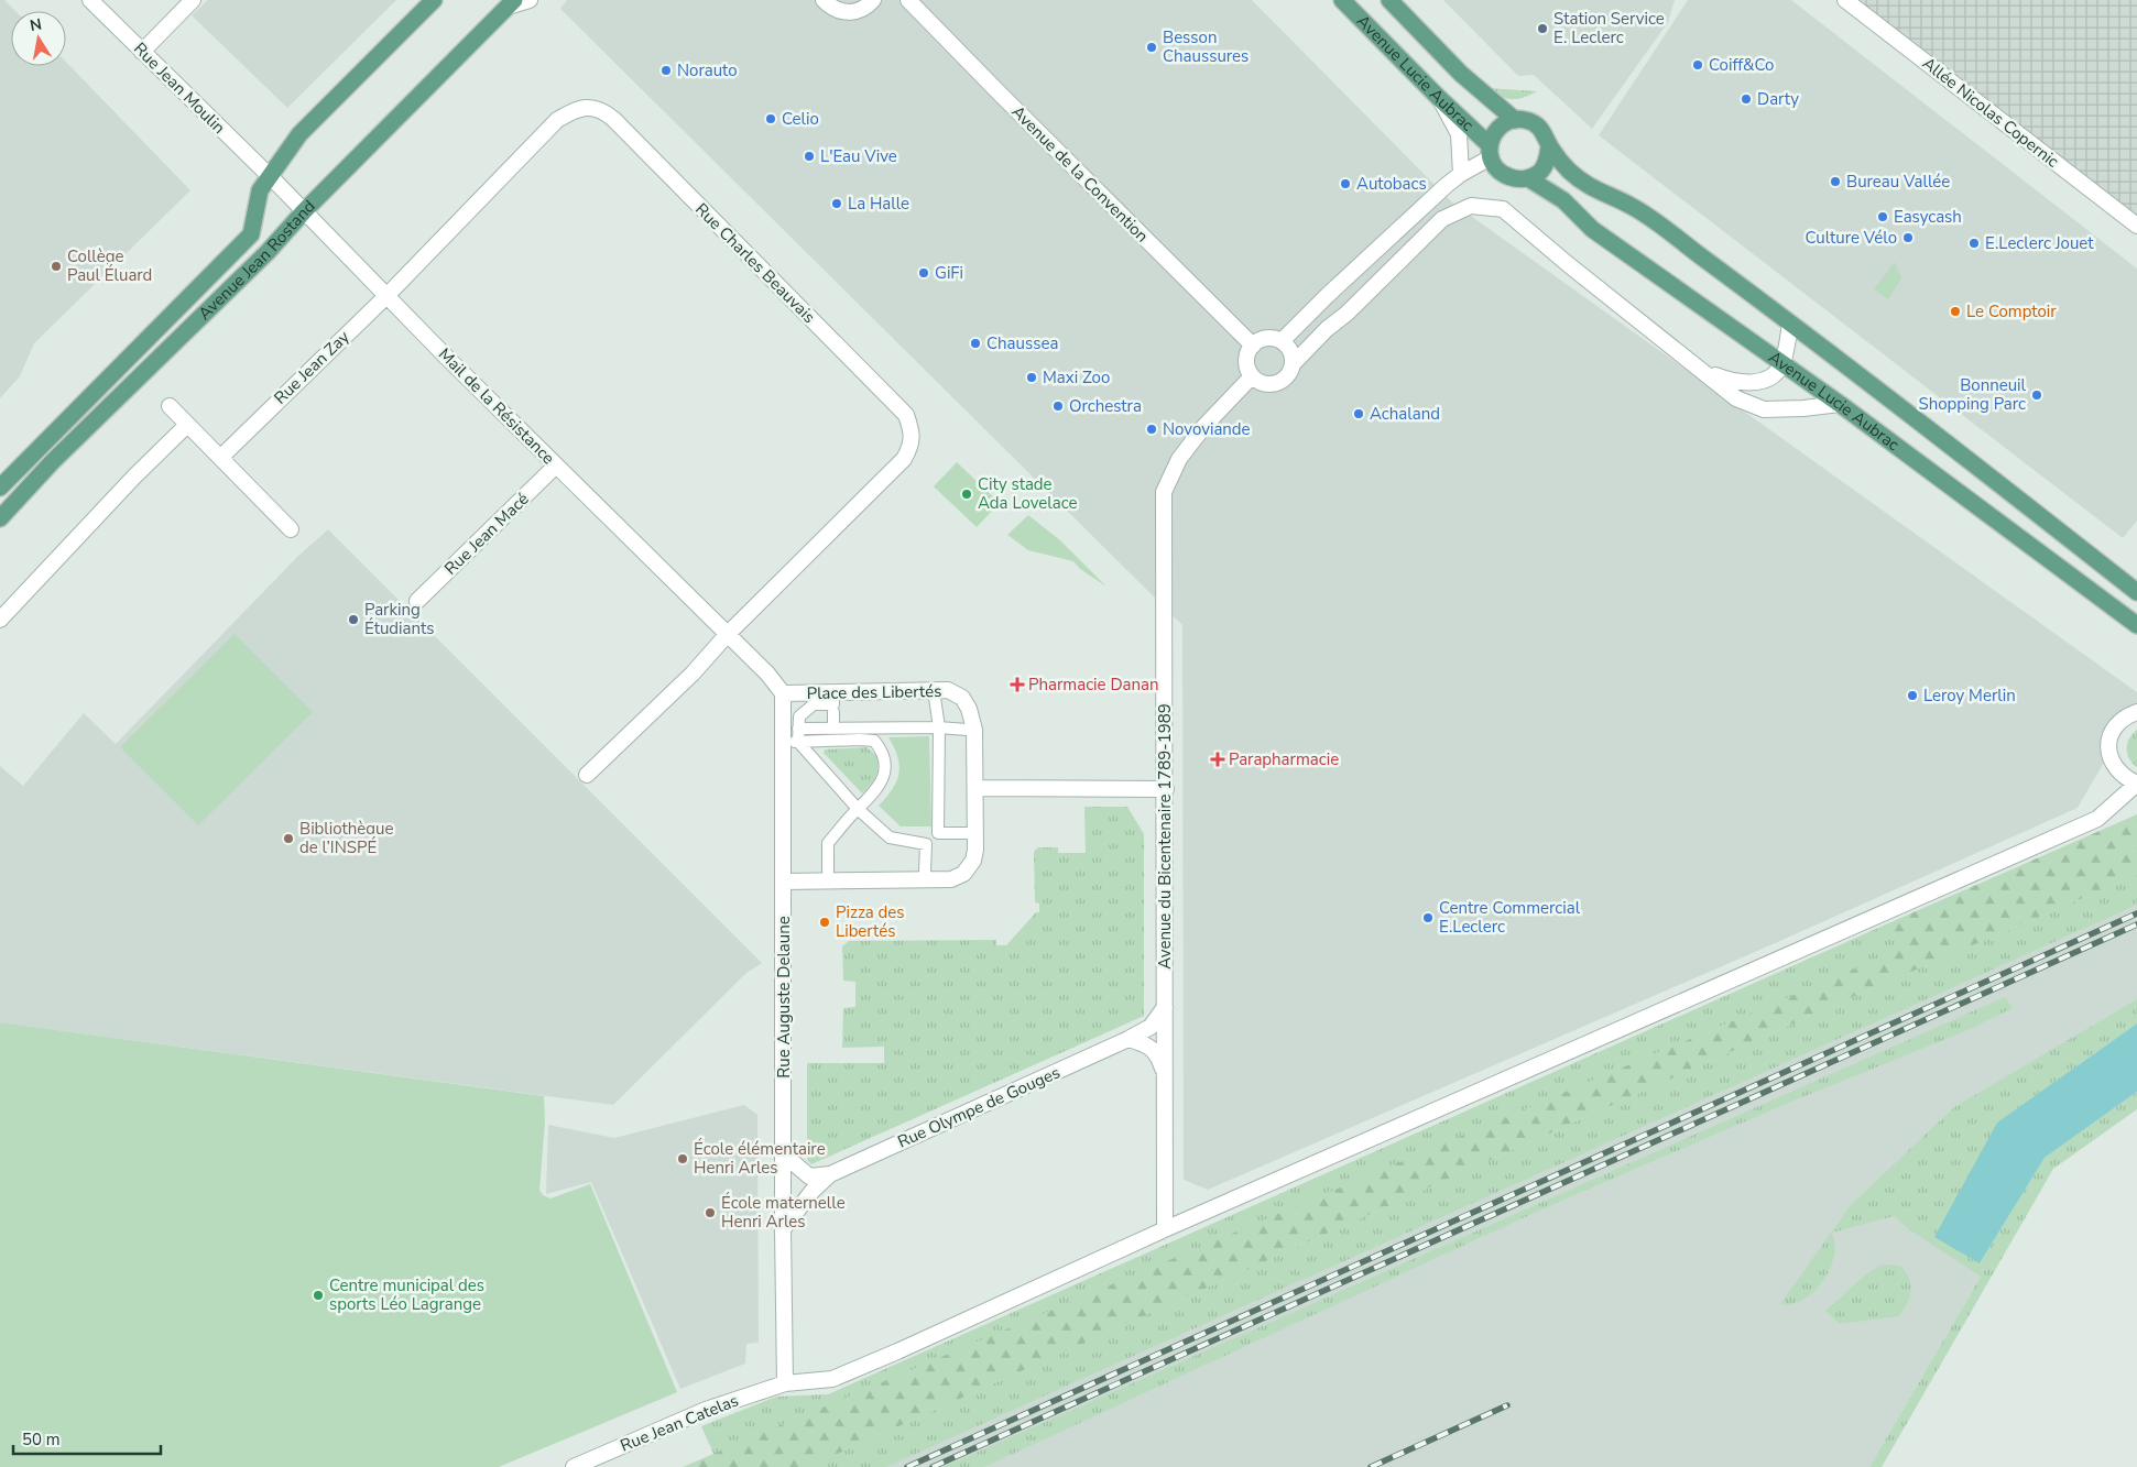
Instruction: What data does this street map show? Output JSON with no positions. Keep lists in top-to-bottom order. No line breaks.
{"streets":{"main road":["Avenue Lucie Aubrac","Avenue Jean Rostand"],"street":["Rue Jean Moulin","Allée Nicolas Copernic","Avenue de la Convention","Rue Charles Beauvais","Rue Jean Zay","Mail de la Résistance","Rue Jean Macé","Place des Libertés","Avenue du Bicentenaire 1789-1989","Rue Auguste Delaune","Rue Olympe de Gouges","Rue Jean Catelas"]},"crossings":[["Rue Jean Moulin","Avenue Jean Rostand"],["Rue Jean Moulin","Mail de la Résistance"],["Avenue de la Convention","Avenue du Bicentenaire 1789-1989"],["Avenue Jean Rostand","Mail de la Résistance"],["Rue Charles Beauvais","Rue Jean Zay"],["Rue Charles Beauvais","Mail de la Résistance"],["Rue Jean Zay","Mail de la Résistance"],["Mail de la Résistance","Rue Jean Macé"],["Place des Libertés","Rue Auguste Delaune"],["Avenue du Bicentenaire 1789-1989","Rue Olympe de Gouges"],["Avenue du Bicentenaire 1789-1989","Rue Jean Catelas"],["Rue Auguste Delaune","Rue Olympe de Gouges"],["Rue Auguste Delaune","Rue Jean Catelas"]],"places":{"other":["Station Service E. Leclerc","Besson Chaussures","Coiff&Co","Norauto","Darty","Celio","L'Eau Vive","Bureau Vallée","Autobacs","La Halle","Easycash","Culture Vélo","E.Leclerc Jouet","Collège Paul Éluard","GiFi","Le Comptoir","Chaussea","Maxi Zoo","Bonneuil Shopping Parc","Orchestra","Achaland","Novoviande","City stade Ada Lovelace","Parking Étudiants","Leroy Merlin","Bibliothèque de l’INSPÉ","Centre Commercial E.Leclerc","Pizza des Libertés","École élémentaire Henri Arles","École maternelle Henri Arles","Centre municipal des sports Léo Lagrange"],"health":["Pharmacie Danan","Parapharmacie"]},"scale_bar":"50 m","north":"top"}
